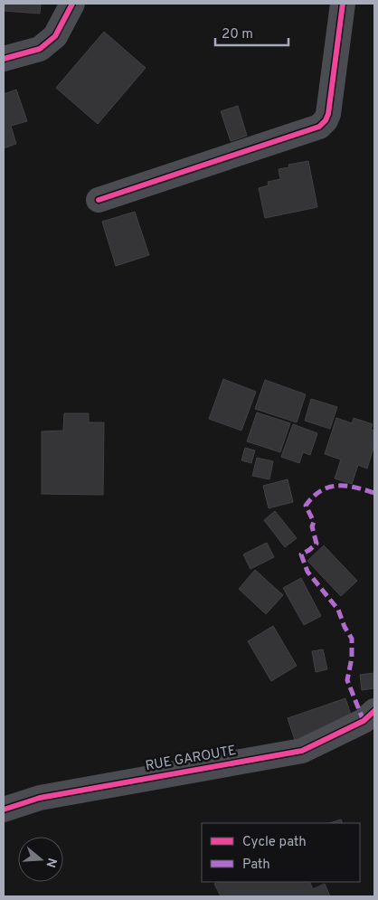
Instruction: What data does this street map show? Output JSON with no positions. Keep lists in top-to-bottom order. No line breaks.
{"streets":{"street":["RUE GAROUTE"]},"legend":["Cycle path","Path"],"scale_bar":"20 m","north":"right"}
